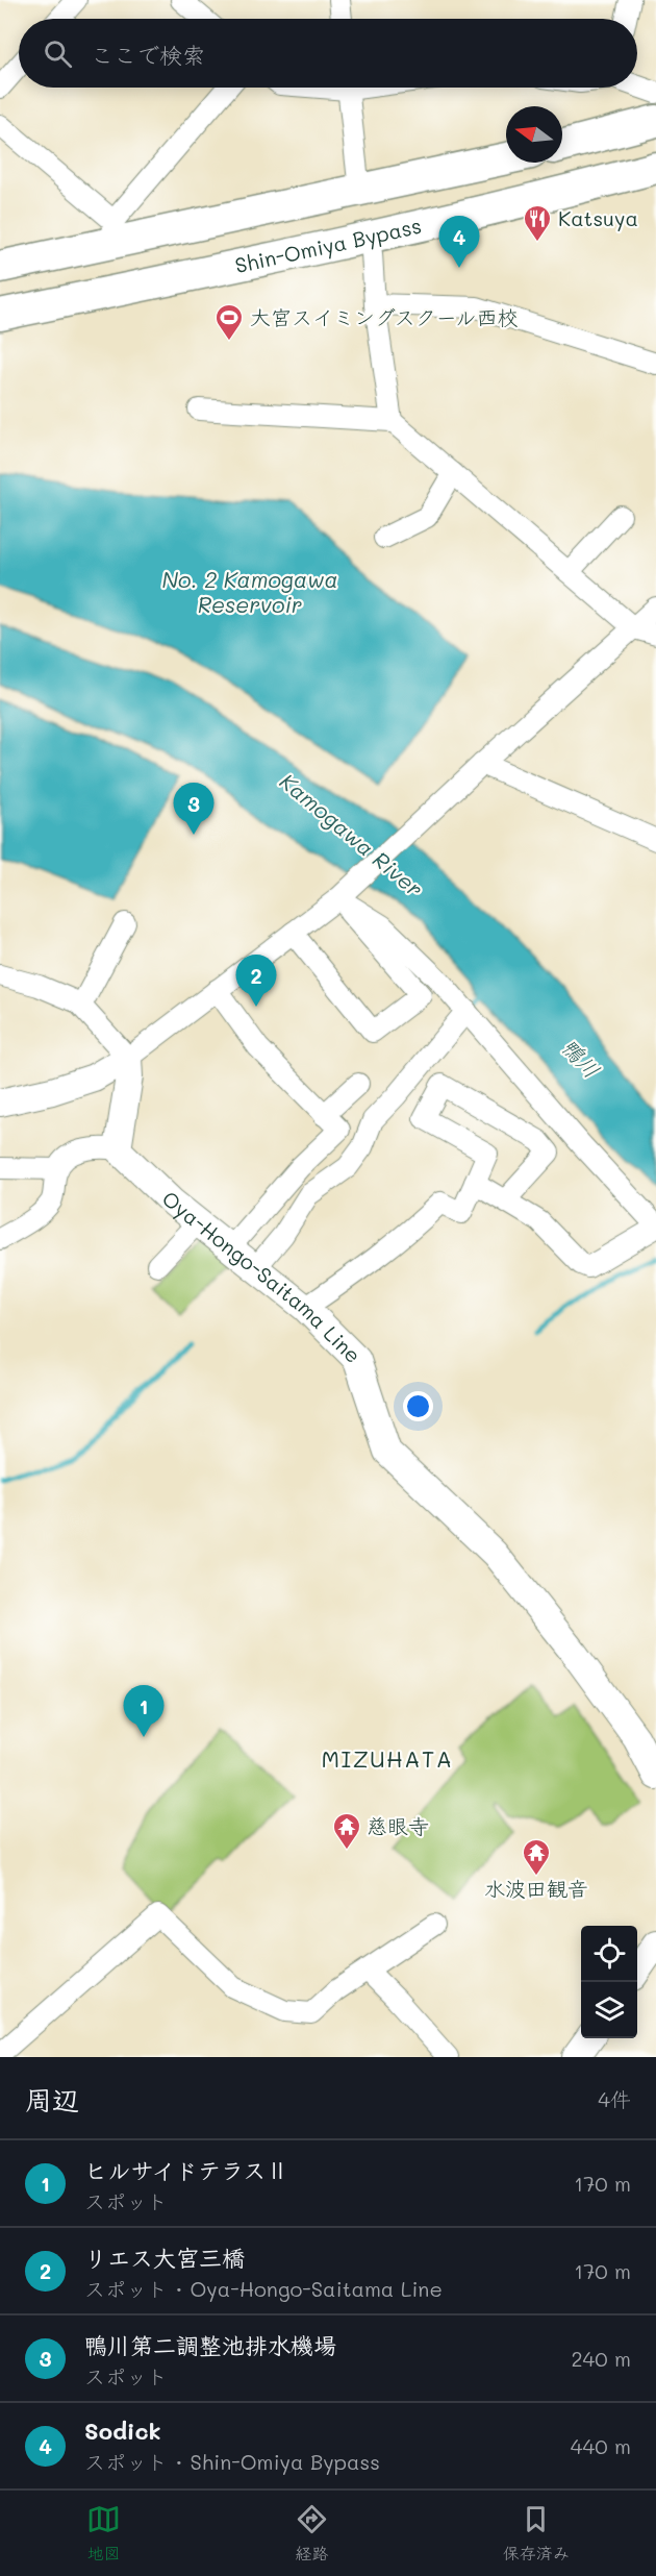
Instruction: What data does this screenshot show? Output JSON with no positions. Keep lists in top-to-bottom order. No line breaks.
{"streets":{"highway":["Shin-Omiya Bypass"],"main road":["Oya-Hongo-Saitama Line"]},"districts":["MIZUHATA"],"water":["No. 2 Kamogawa Reservoir","Kamogawa River","鴨川"],"places":{"restaurant":["Katsuya"],"sports":["大宮スイミングスクール西校"],"temple":["慈眼寺","水波田観音"]},"north":"left","page":{"search":"ここで検索","pins":["4","3","2","1"],"heading":["周辺","4件"],"list":[{"mark":"1","name":"ヒルサイドテラスⅡ","note":"スポット","value":"170 m"},{"mark":"2","name":"リエス大宮三橋","note":"スポット · Oya-Hongo-Saitama Line","value":"170 m"},{"mark":"3","name":"鴨川第二調整池排水機場","note":"スポット","value":"240 m"},{"mark":"4","name":"Sodick","note":"スポット · Shin-Omiya Bypass","value":"440 m"}],"nav":["地図","経路","保存済み"]}}
